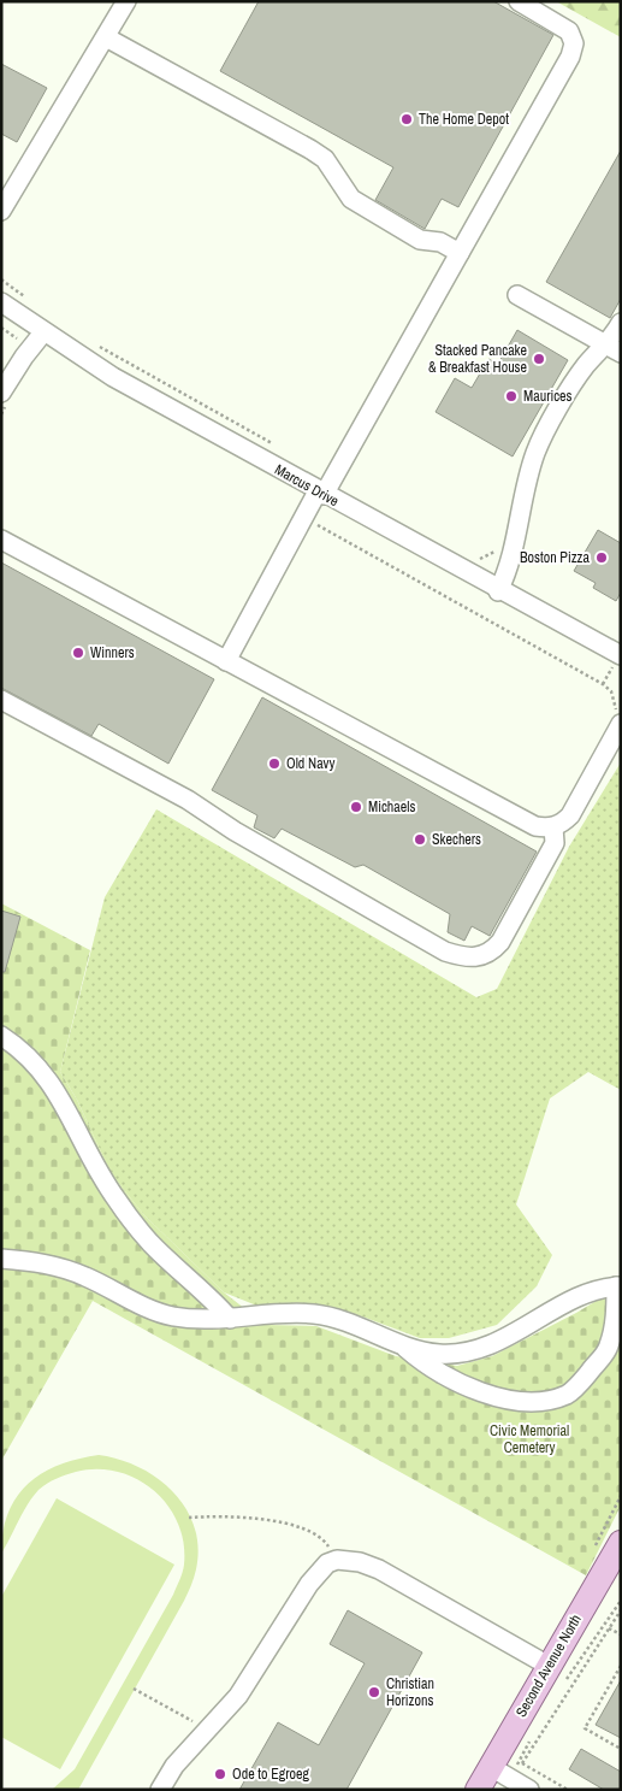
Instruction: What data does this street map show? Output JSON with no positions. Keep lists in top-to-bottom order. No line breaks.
{"streets":{"main road":["Second Avenue North"],"street":["Marcus Drive"]},"parks":["Civic Memorial Cemetery"],"places":["The Home Depot","Stacked Pancake & Breakfast House","Maurices","Boston Pizza","Winners","Old Navy","Michaels","Skechers","Christian Horizons","Ode to Egroeg"]}
